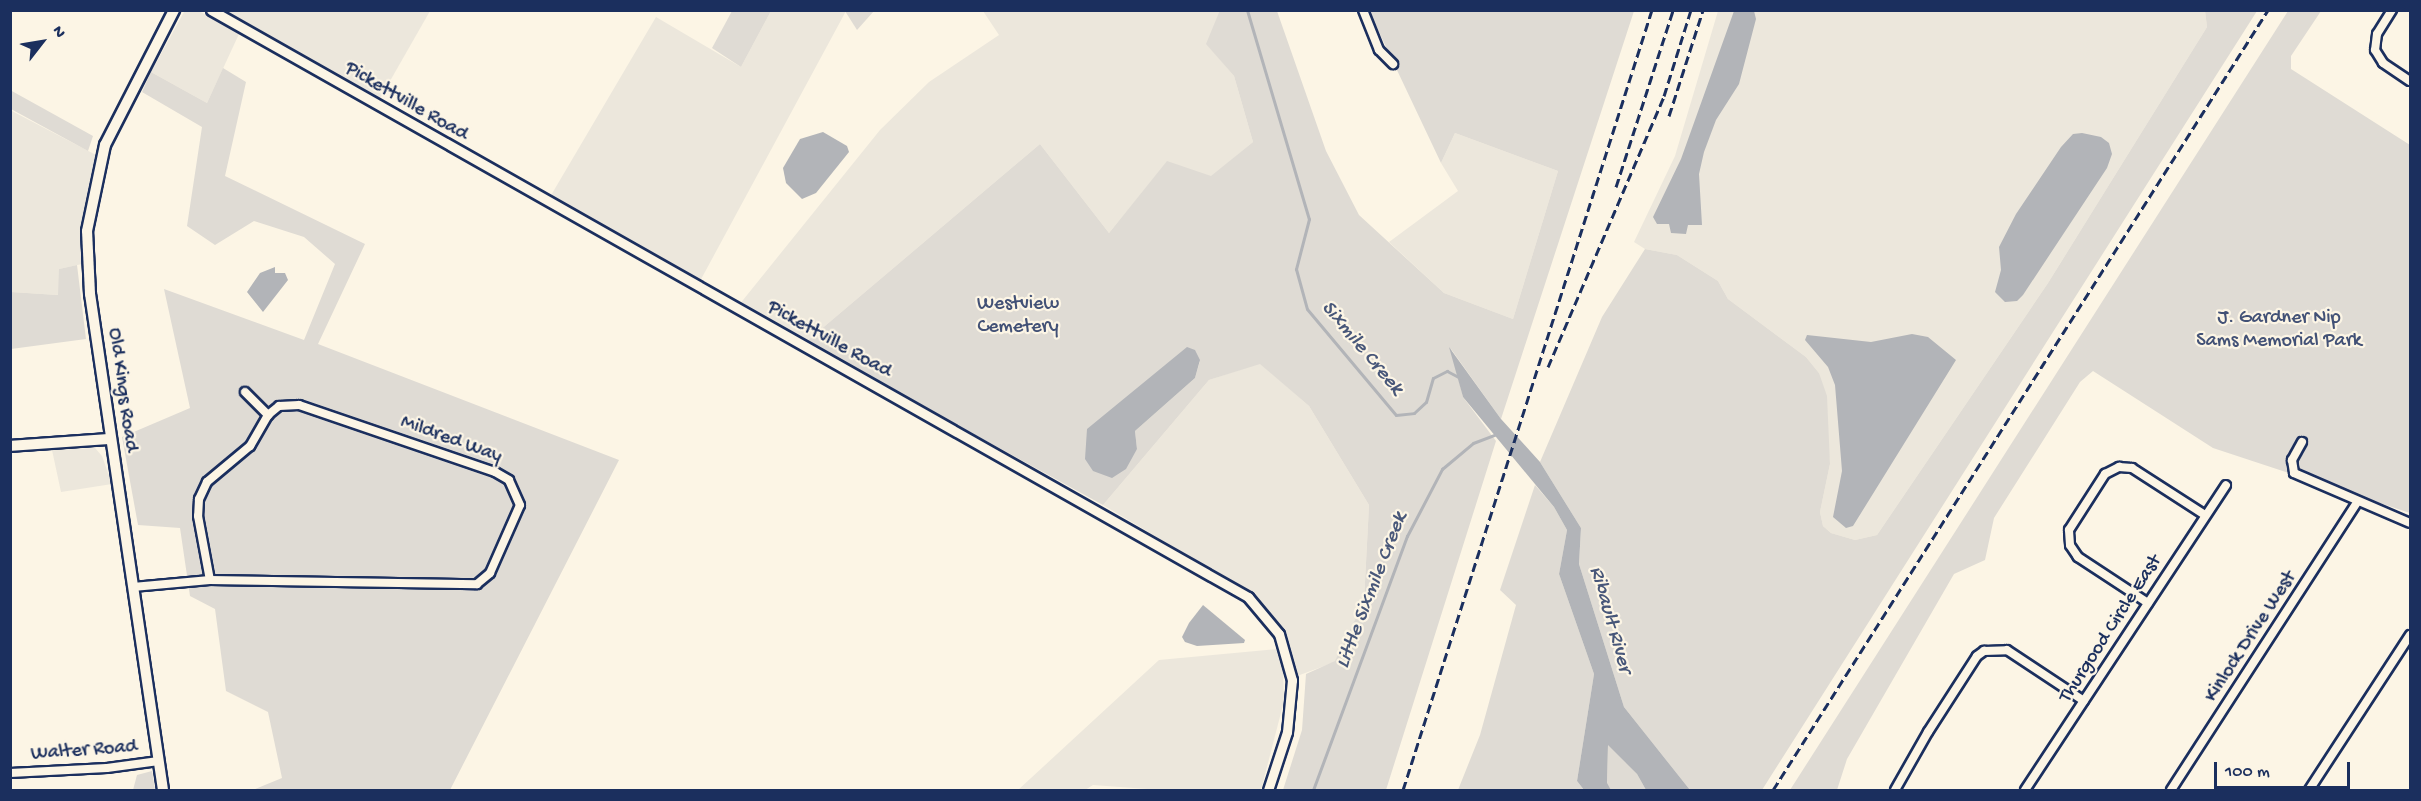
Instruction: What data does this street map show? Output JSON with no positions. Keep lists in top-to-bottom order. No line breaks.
{"streets":{"main road":["Old Kings Road"],"street":["Pickettville Road","Mildred Way","Thurgood Circle East","Kinlock Drive West","Walter Road"]},"crossings":[["Old Kings Road","Mildred Way"],["Old Kings Road","Walter Road"]],"water":["Sixmile Creek","Little Sixmile Creek","Ribault River"],"parks":["Westview Cemetery","J. Gardner Nip Sams Memorial Park"],"scale_bar":"100 m","north":"top right"}
